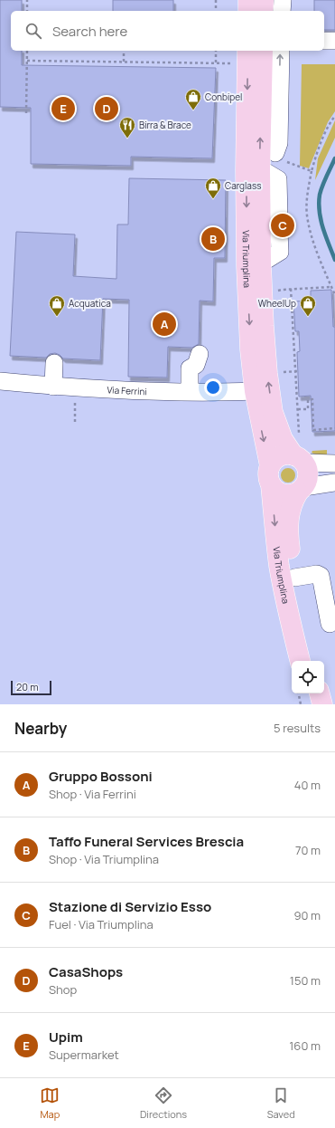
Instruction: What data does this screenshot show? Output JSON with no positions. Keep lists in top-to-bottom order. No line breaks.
{"streets":{"main road":["Via Triumplina"],"street":["Via Ferrini"]},"crossings":[["Via Triumplina","Via Ferrini"]],"places":{"shop":["Conbipel","Carglass","Acquatica","WheelUp"],"restaurant":["Birra & Brace"]},"scale_bar":"20 m","page":{"search":"Search here","pins":["D","E","C","B","A"],"scale":"20 m","heading":["Nearby","5 results"],"list":[{"mark":"A","name":"Gruppo Bossoni","note":"Shop · Via Ferrini","value":"40 m"},{"mark":"B","name":"Taffo Funeral Services Brescia","note":"Shop · Via Triumplina","value":"70 m"},{"mark":"C","name":"Stazione di Servizio Esso","note":"Fuel · Via Triumplina","value":"90 m"},{"mark":"D","name":"CasaShops","note":"Shop","value":"150 m"},{"mark":"E","name":"Upim","note":"Supermarket","value":"160 m"}],"nav":["Map","Directions","Saved"]}}
